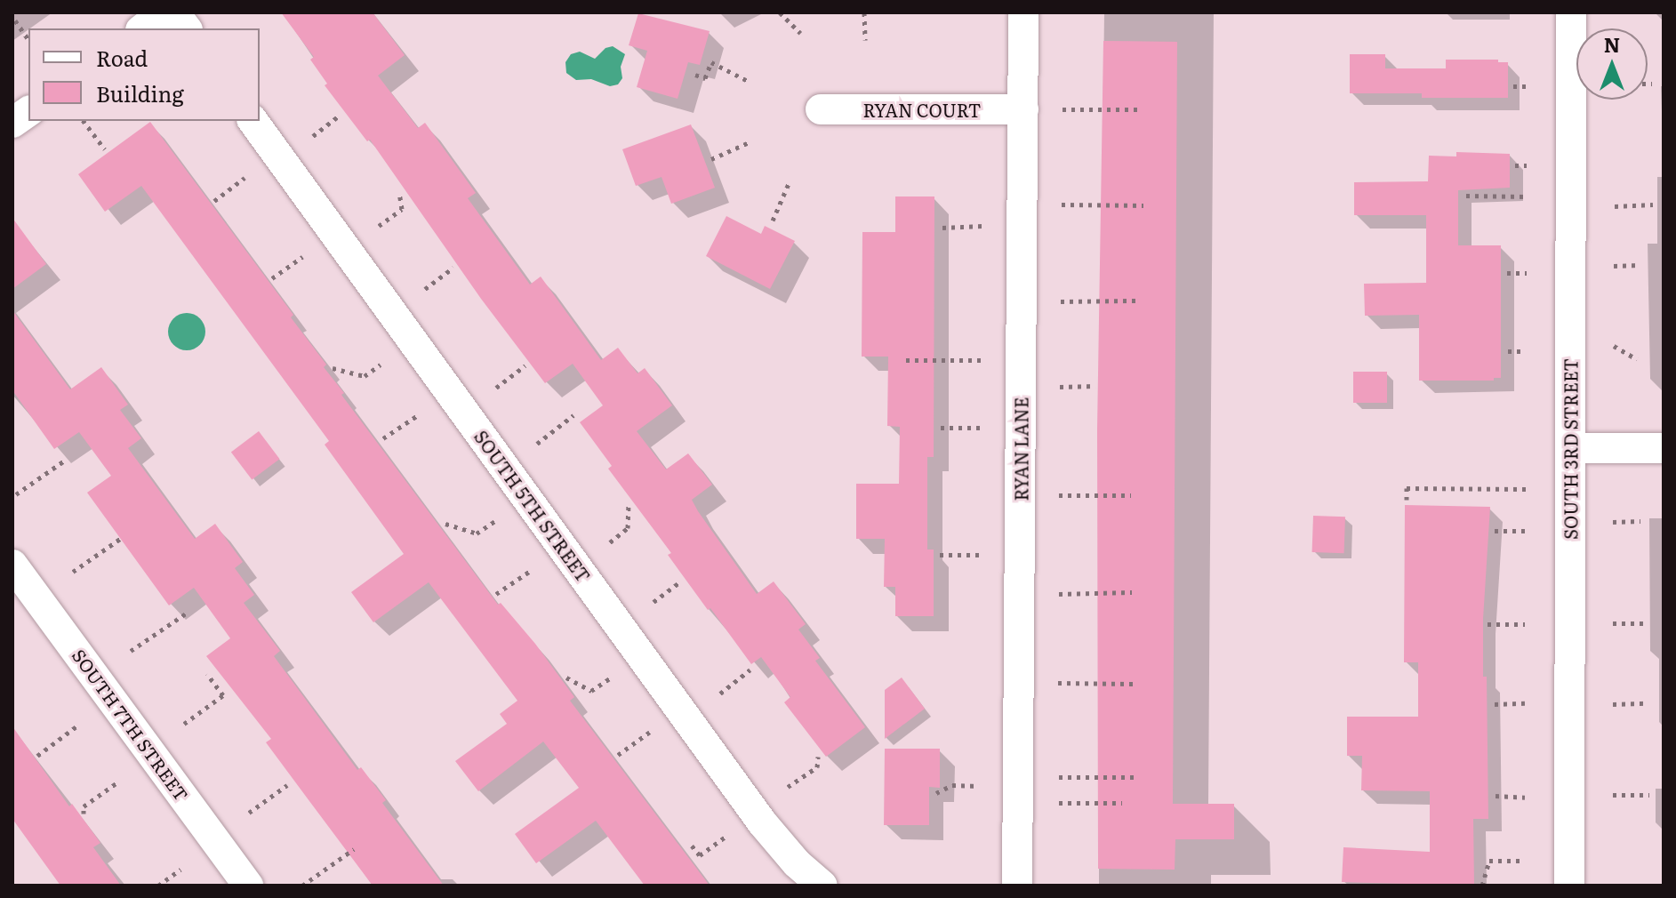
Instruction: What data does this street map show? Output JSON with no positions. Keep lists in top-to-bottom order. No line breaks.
{"streets":{"street":["RYAN COURT","RYAN LANE","SOUTH 3RD STREET","SOUTH 5TH STREET","SOUTH 7TH STREET"]},"crossings":[["RYAN COURT","RYAN LANE"]],"legend":["Road","Building"],"north":"top"}
